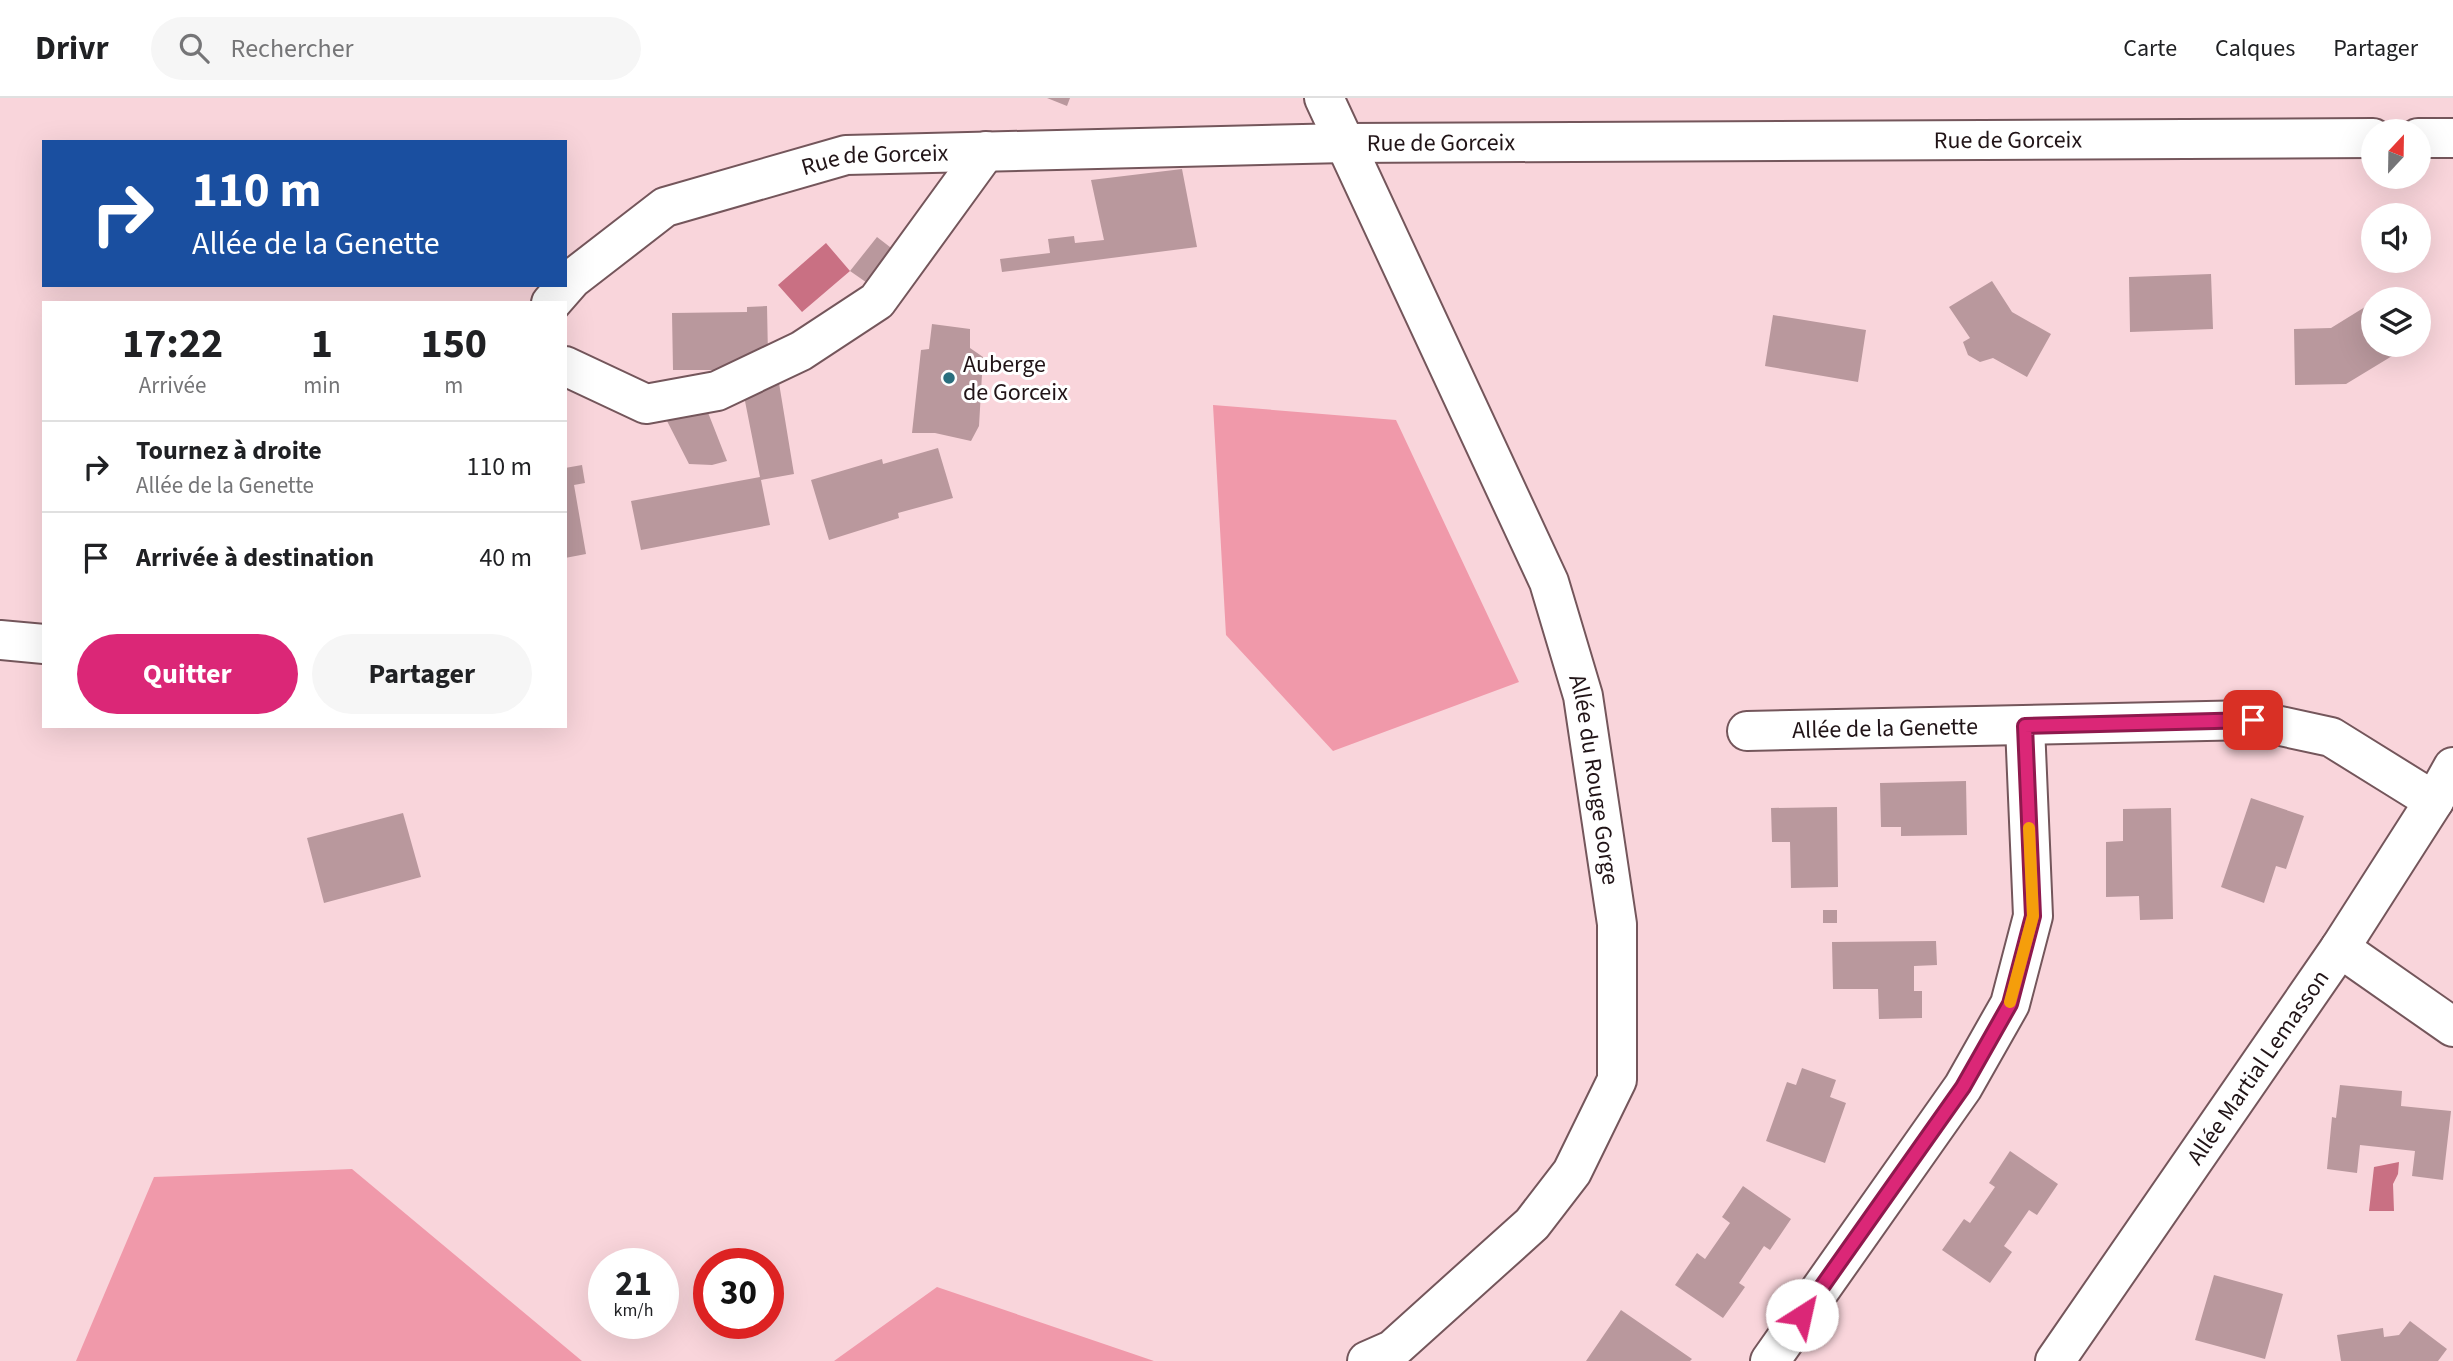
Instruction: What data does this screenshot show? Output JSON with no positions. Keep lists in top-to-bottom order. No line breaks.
{"streets":{"street":["Rue de Gorceix","Allée de la Genette","Allée du Rouge Gorge","Allée Martial Lemasson"]},"crossings":[["Rue de Gorceix","Allée du Rouge Gorge"],["Allée de la Genette","Allée Martial Lemasson"]],"places":["Auberge de Gorceix"],"north":"top","page":{"header":"Drivr","search":"Rechercher","nav":["Carte","Calques","Partager"],"turn":["110 m","Allée de la Genette"],"eta":["17:22","Arrivée","1","min","150","m"],"list":[{"name":"Tournez à droite","note":"Allée de la Genette","value":"110 m"},{"name":"Arrivée à destination","value":"40 m"}],"buttons":["Quitter","Partager"],"speed":"21 km/h","limit":"30"}}
